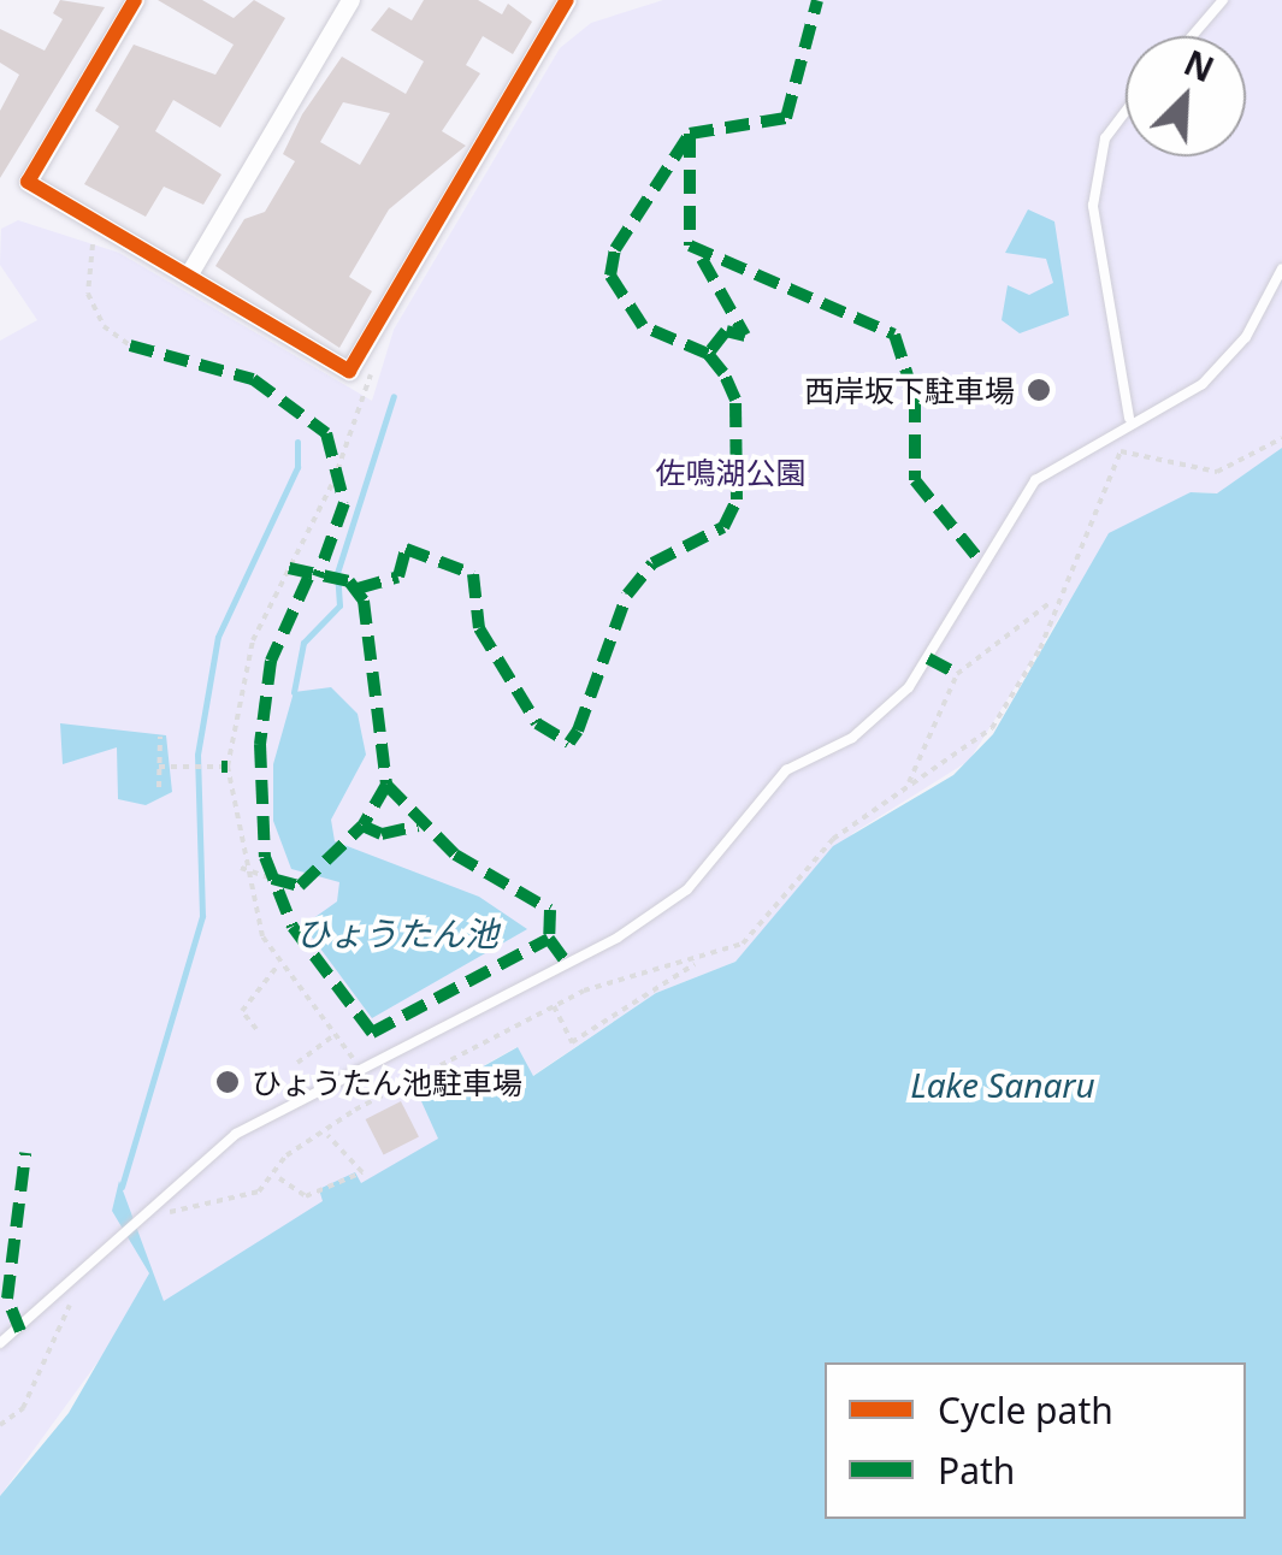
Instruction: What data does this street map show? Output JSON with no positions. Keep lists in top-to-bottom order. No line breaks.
{"water":["ひょうたん池","Lake Sanaru"],"parks":["佐鳴湖公園"],"places":["西岸坂下駐車場","ひょうたん池駐車場"],"legend":["Cycle path","Path"],"north":"top right"}
